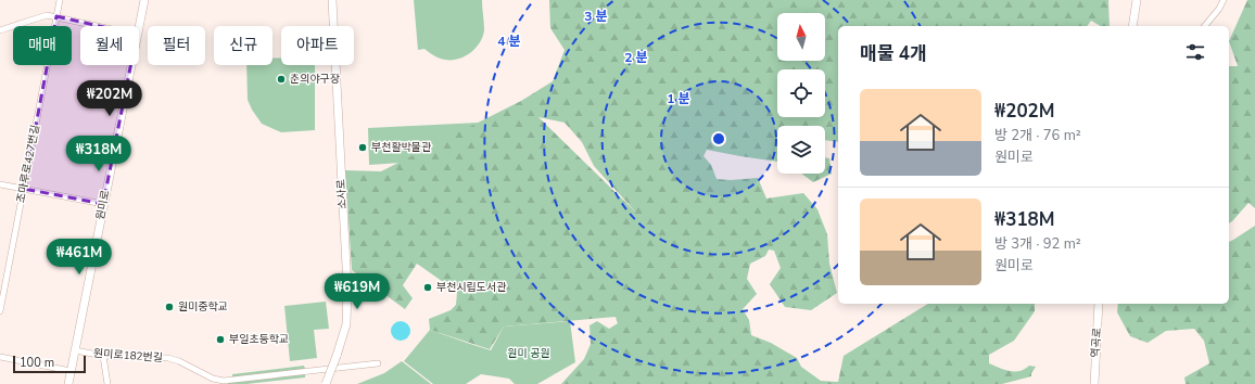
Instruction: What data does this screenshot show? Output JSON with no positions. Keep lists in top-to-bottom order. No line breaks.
{"streets":{"street":["조마루로427번길","소사로","원미로","역곡로","원미로182번길"]},"crossings":[["원미로","원미로182번길"]],"parks":["원미 공원"],"places":["춘의야구장","부천활박물관","부천시립도서관","원미중학교","부일초등학교"],"scale_bar":"100 m","north":"top","page":{"chip":["매매","월세","필터","신규","아파트"],"heading":"매물 4개","list":[{"name":"₩202M","note":"방 2개 · 76 m² · 원미로"},{"name":"₩318M","note":"방 3개 · 92 m² · 원미로"}],"price":["₩202M","₩318M","₩461M","₩619M"],"scale":"100 m"},"rings":["3 분","4 분","2 분","1 분"]}
